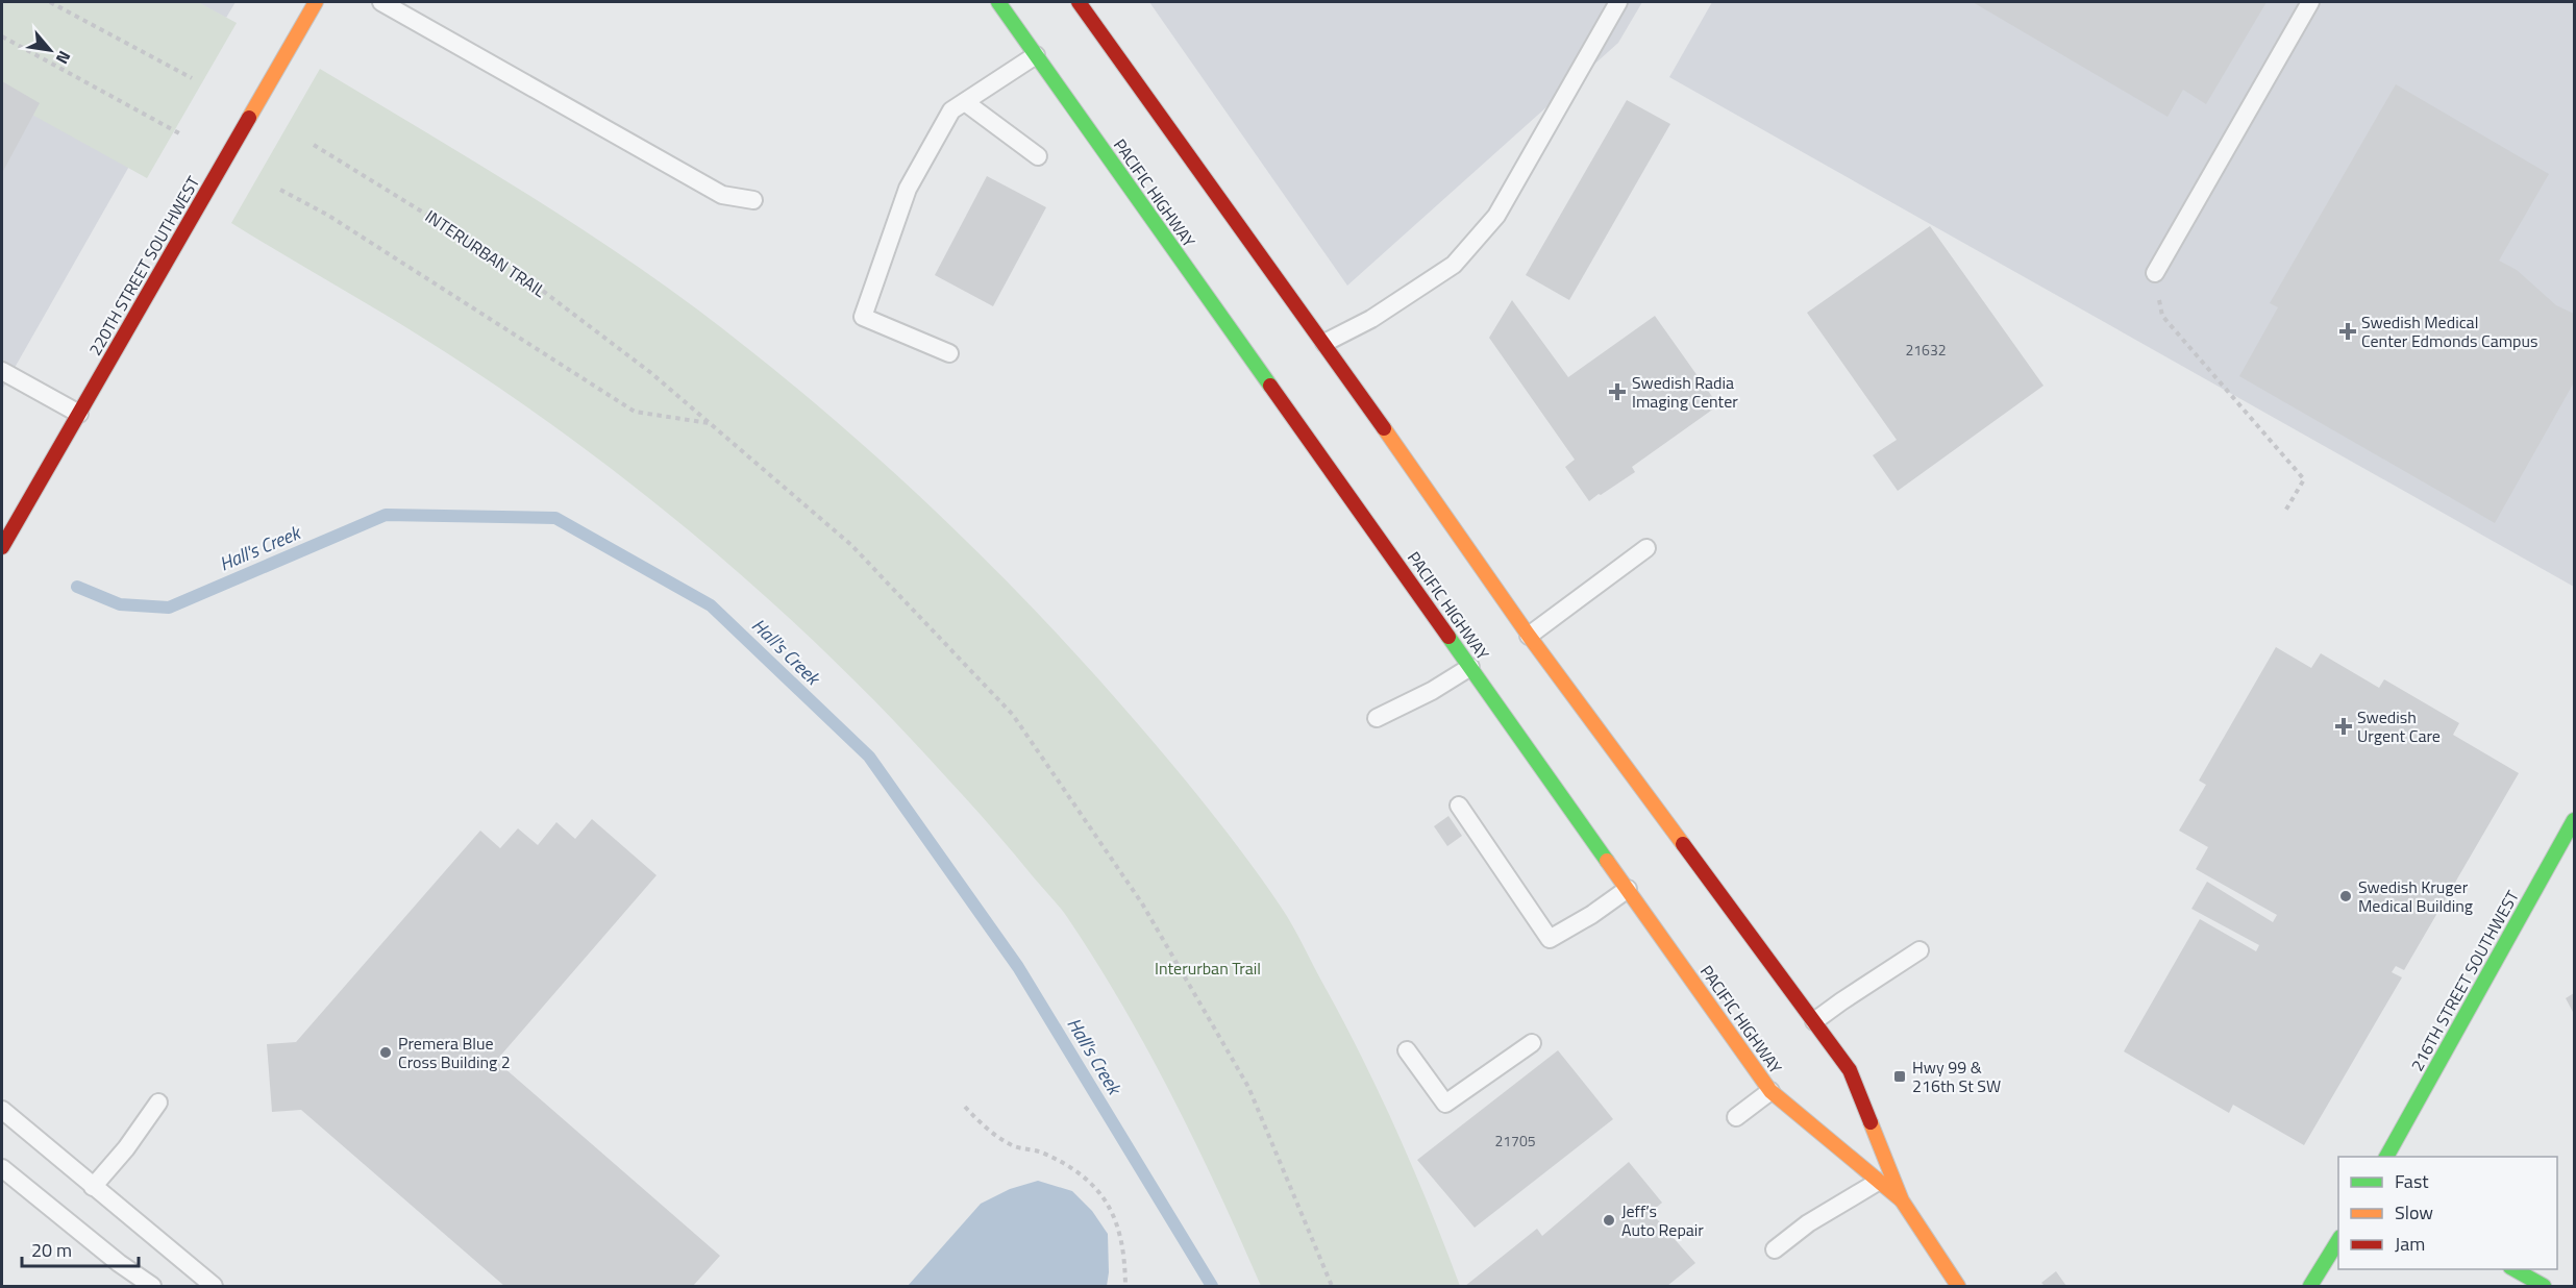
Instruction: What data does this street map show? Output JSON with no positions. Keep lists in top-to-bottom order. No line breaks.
{"streets":{"main road":["PACIFIC HIGHWAY","220TH STREET SOUTHWEST","216TH STREET SOUTHWEST"],"path":["INTERURBAN TRAIL"]},"water":["Hall's Creek"],"parks":["Interurban Trail"],"places":{"health":["Swedish Medical Center Edmonds Campus","Swedish Radia Imaging Center","Swedish Urgent Care"],"other":["Swedish Kruger Medical Building","Premera Blue Cross Building 2","Jeff’s Auto Repair"],"transit":["Hwy 99 & 216th St SW"]},"house_numbers":["21632","21705"],"legend":["Fast","Slow","Jam"],"scale_bar":"20 m","north":"bottom right"}
